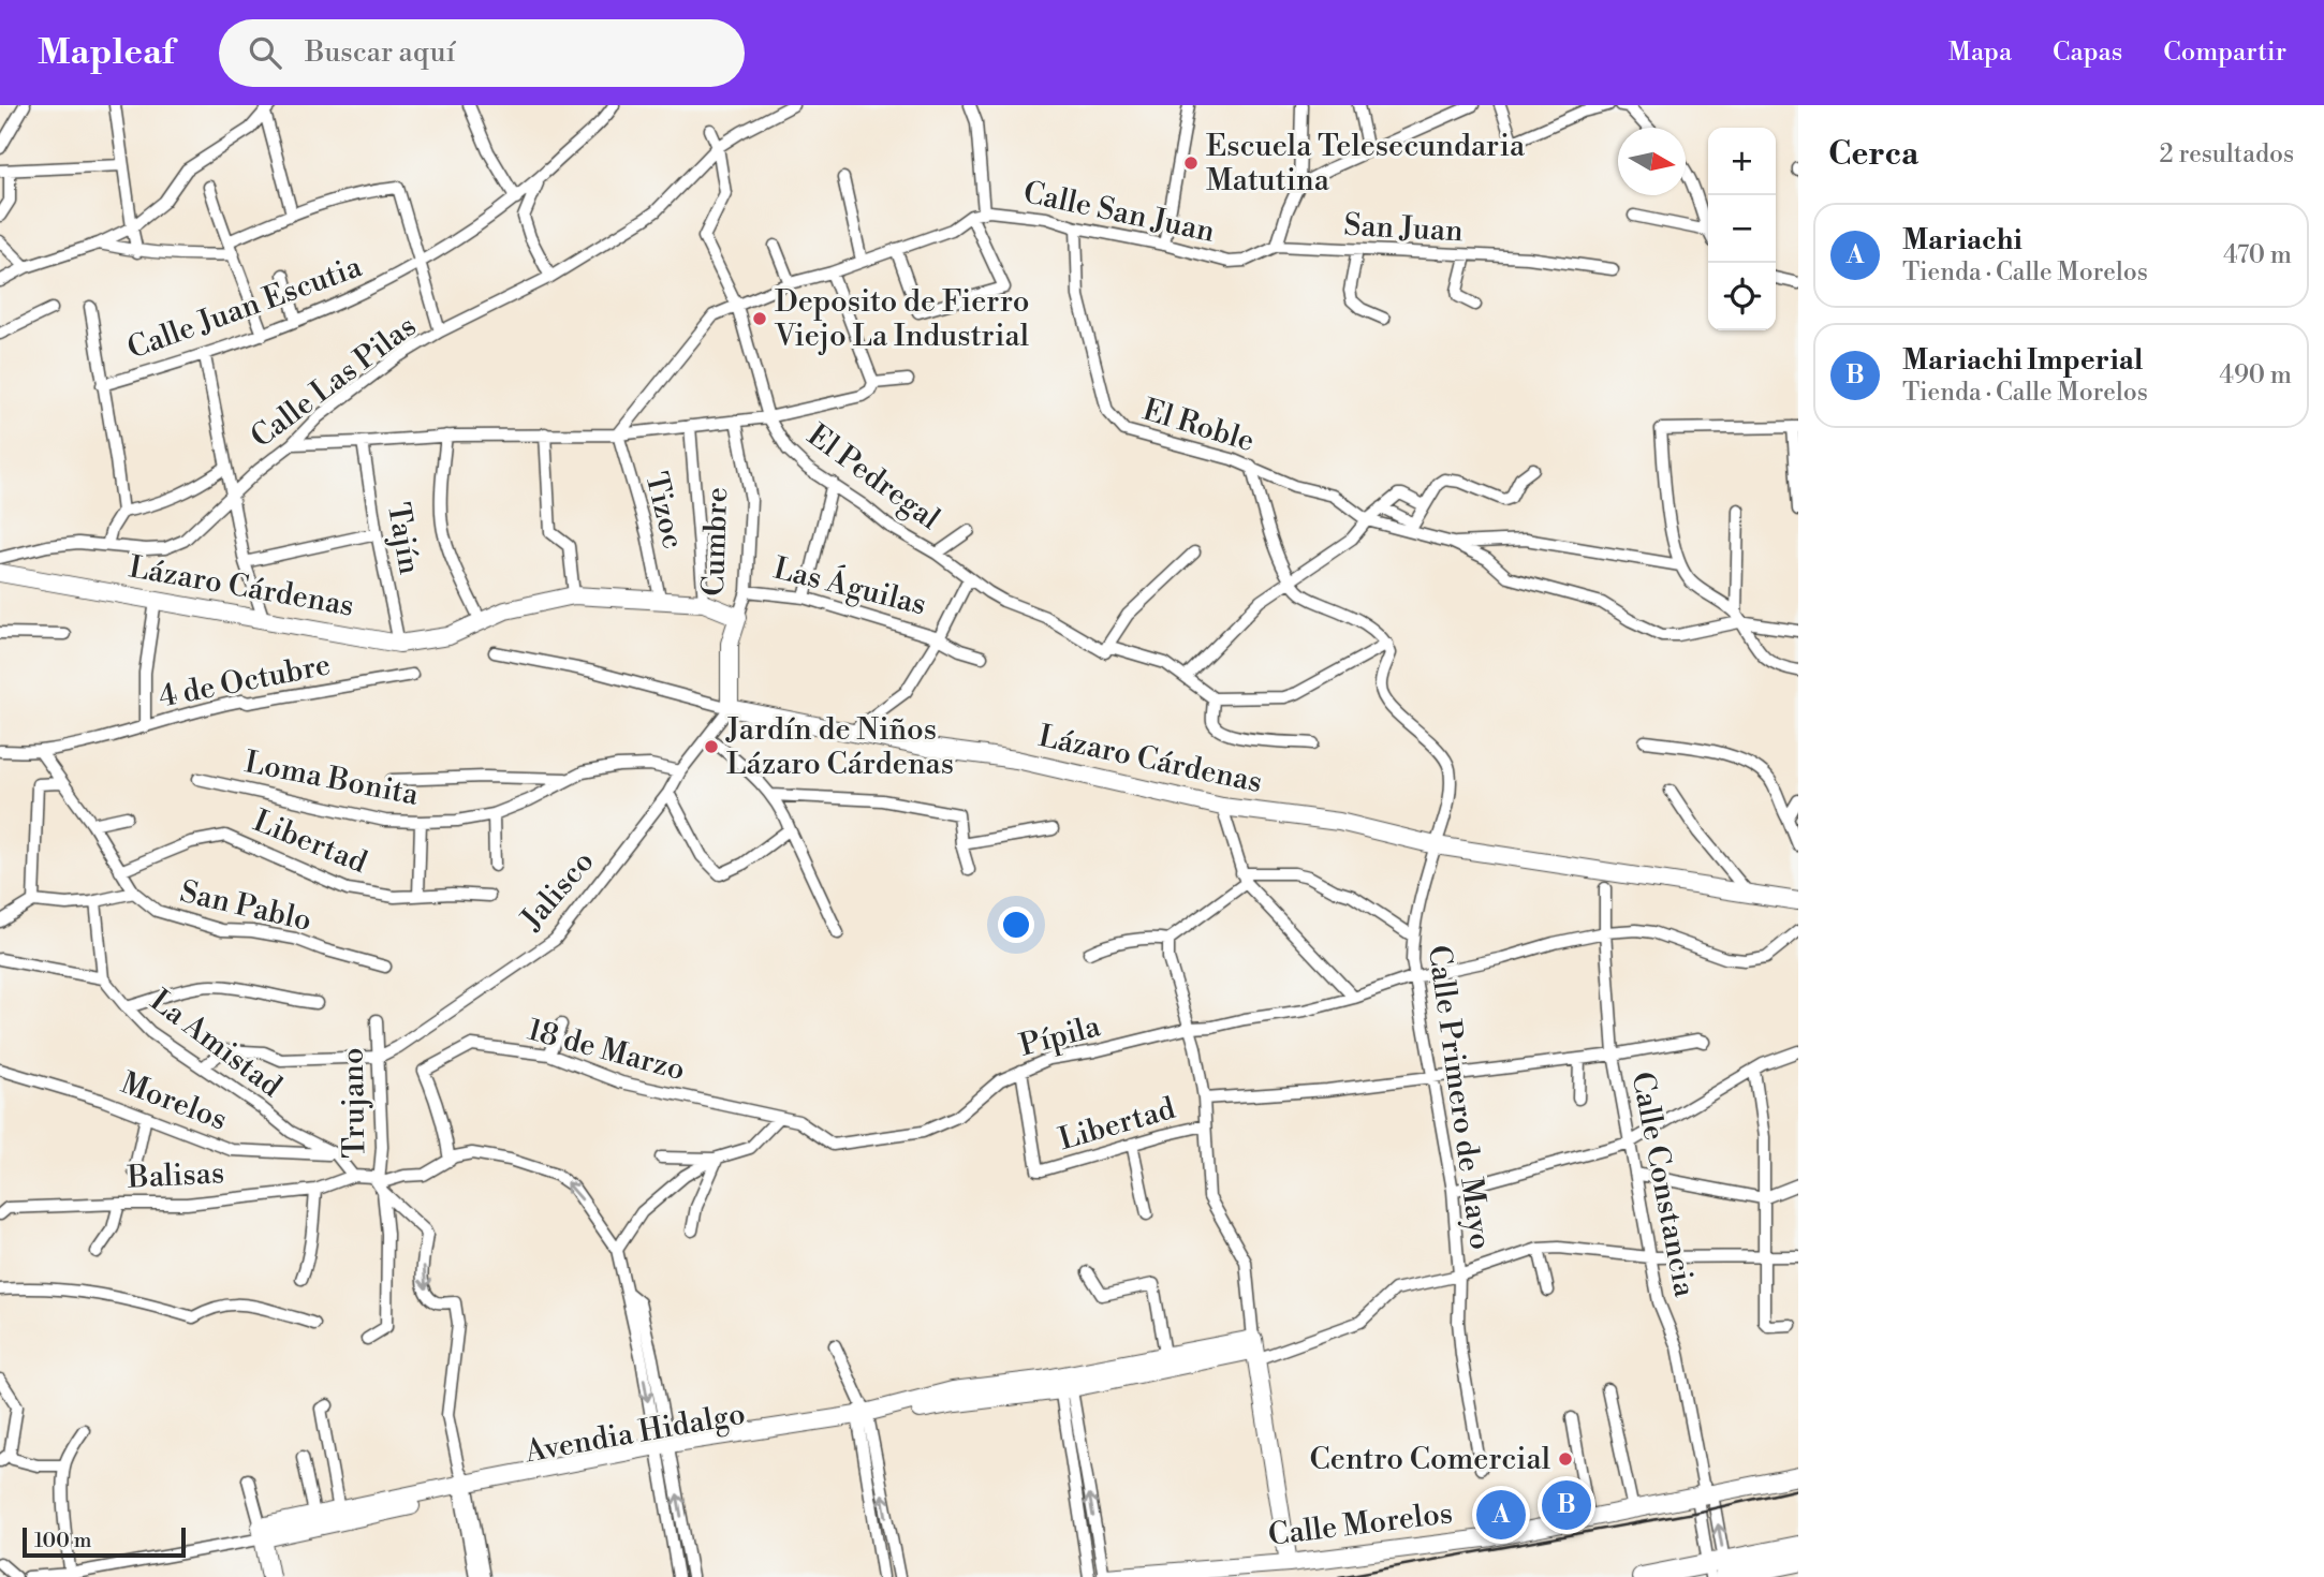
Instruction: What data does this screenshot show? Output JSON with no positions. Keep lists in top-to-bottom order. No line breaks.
{"streets":{"street":["Calle San Juan","San Juan","Calle Juan Escutia","Calle Las Pilas","El Roble","El Pedregal","Tizoc","Tajín","Cumbre","Lázaro Cárdenas","Las Águilas","4 de Octubre","Loma Bonita","Libertad","Jalisco","San Pablo","Pípila","La Amistad","18 de Marzo","Calle Primero de Mayo","Morelos","Trujano","Balisas","Calle Constancia","Avendia Hidalgo","Calle Morelos"]},"crossings":[["Calle San Juan","San Juan"],["Calle San Juan","El Roble"],["Calle Las Pilas","El Pedregal"],["El Pedregal","Las Águilas"],["Tizoc","Las Águilas"],["Tajín","Lázaro Cárdenas"],["Cumbre","Lázaro Cárdenas"],["Cumbre","Las Águilas"],["Cumbre","Jalisco"],["Lázaro Cárdenas","Las Águilas"],["Lázaro Cárdenas","Jalisco"],["Lázaro Cárdenas","Calle Primero de Mayo"],["4 de Octubre","San Pablo"],["Libertad","San Pablo"],["Libertad","Pípila"],["Jalisco","Trujano"],["Pípila","18 de Marzo"],["Pípila","Calle Primero de Mayo"],["Pípila","Calle Constancia"],["La Amistad","Morelos"],["Calle Constancia","Calle Morelos"]],"places":["Escuela Telesecundaria Matutina","Deposito de Fierro Viejo La Industrial","Jardín de Niños Lázaro Cárdenas","Centro Comercial"],"scale_bar":"100 m","north":"right","page":{"header":"Mapleaf","search":"Buscar aquí","nav":["Mapa","Capas","Compartir"],"heading":["Cerca","2 resultados"],"map_buttons":["+","−"],"list":[{"mark":"A","name":"Mariachi","note":"Tienda · Calle Morelos","value":"470 m"},{"mark":"B","name":"Mariachi Imperial","note":"Tienda · Calle Morelos","value":"490 m"}],"pins":["B","A"],"scale":"100 m"}}
